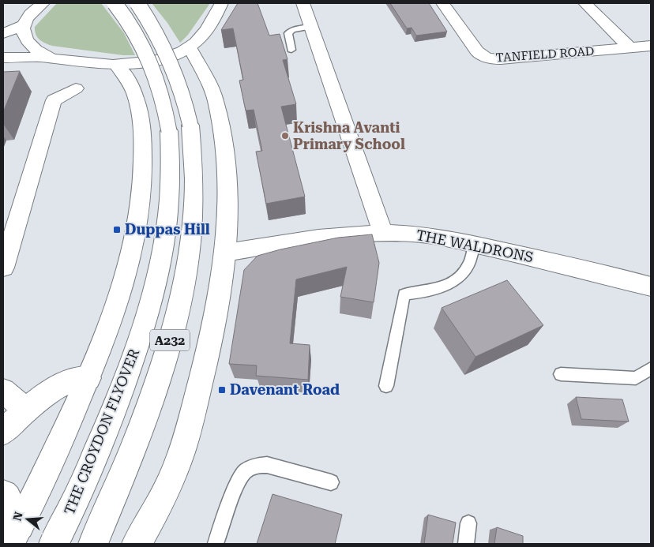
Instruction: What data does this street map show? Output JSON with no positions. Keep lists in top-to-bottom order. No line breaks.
{"streets":{"main road":["TANFIELD ROAD","THE WALDRONS","A232","THE CROYDON FLYOVER"]},"places":{"other":["Krishna Avanti Primary School"],"transit":["Duppas Hill","Davenant Road"]},"north":"left"}
